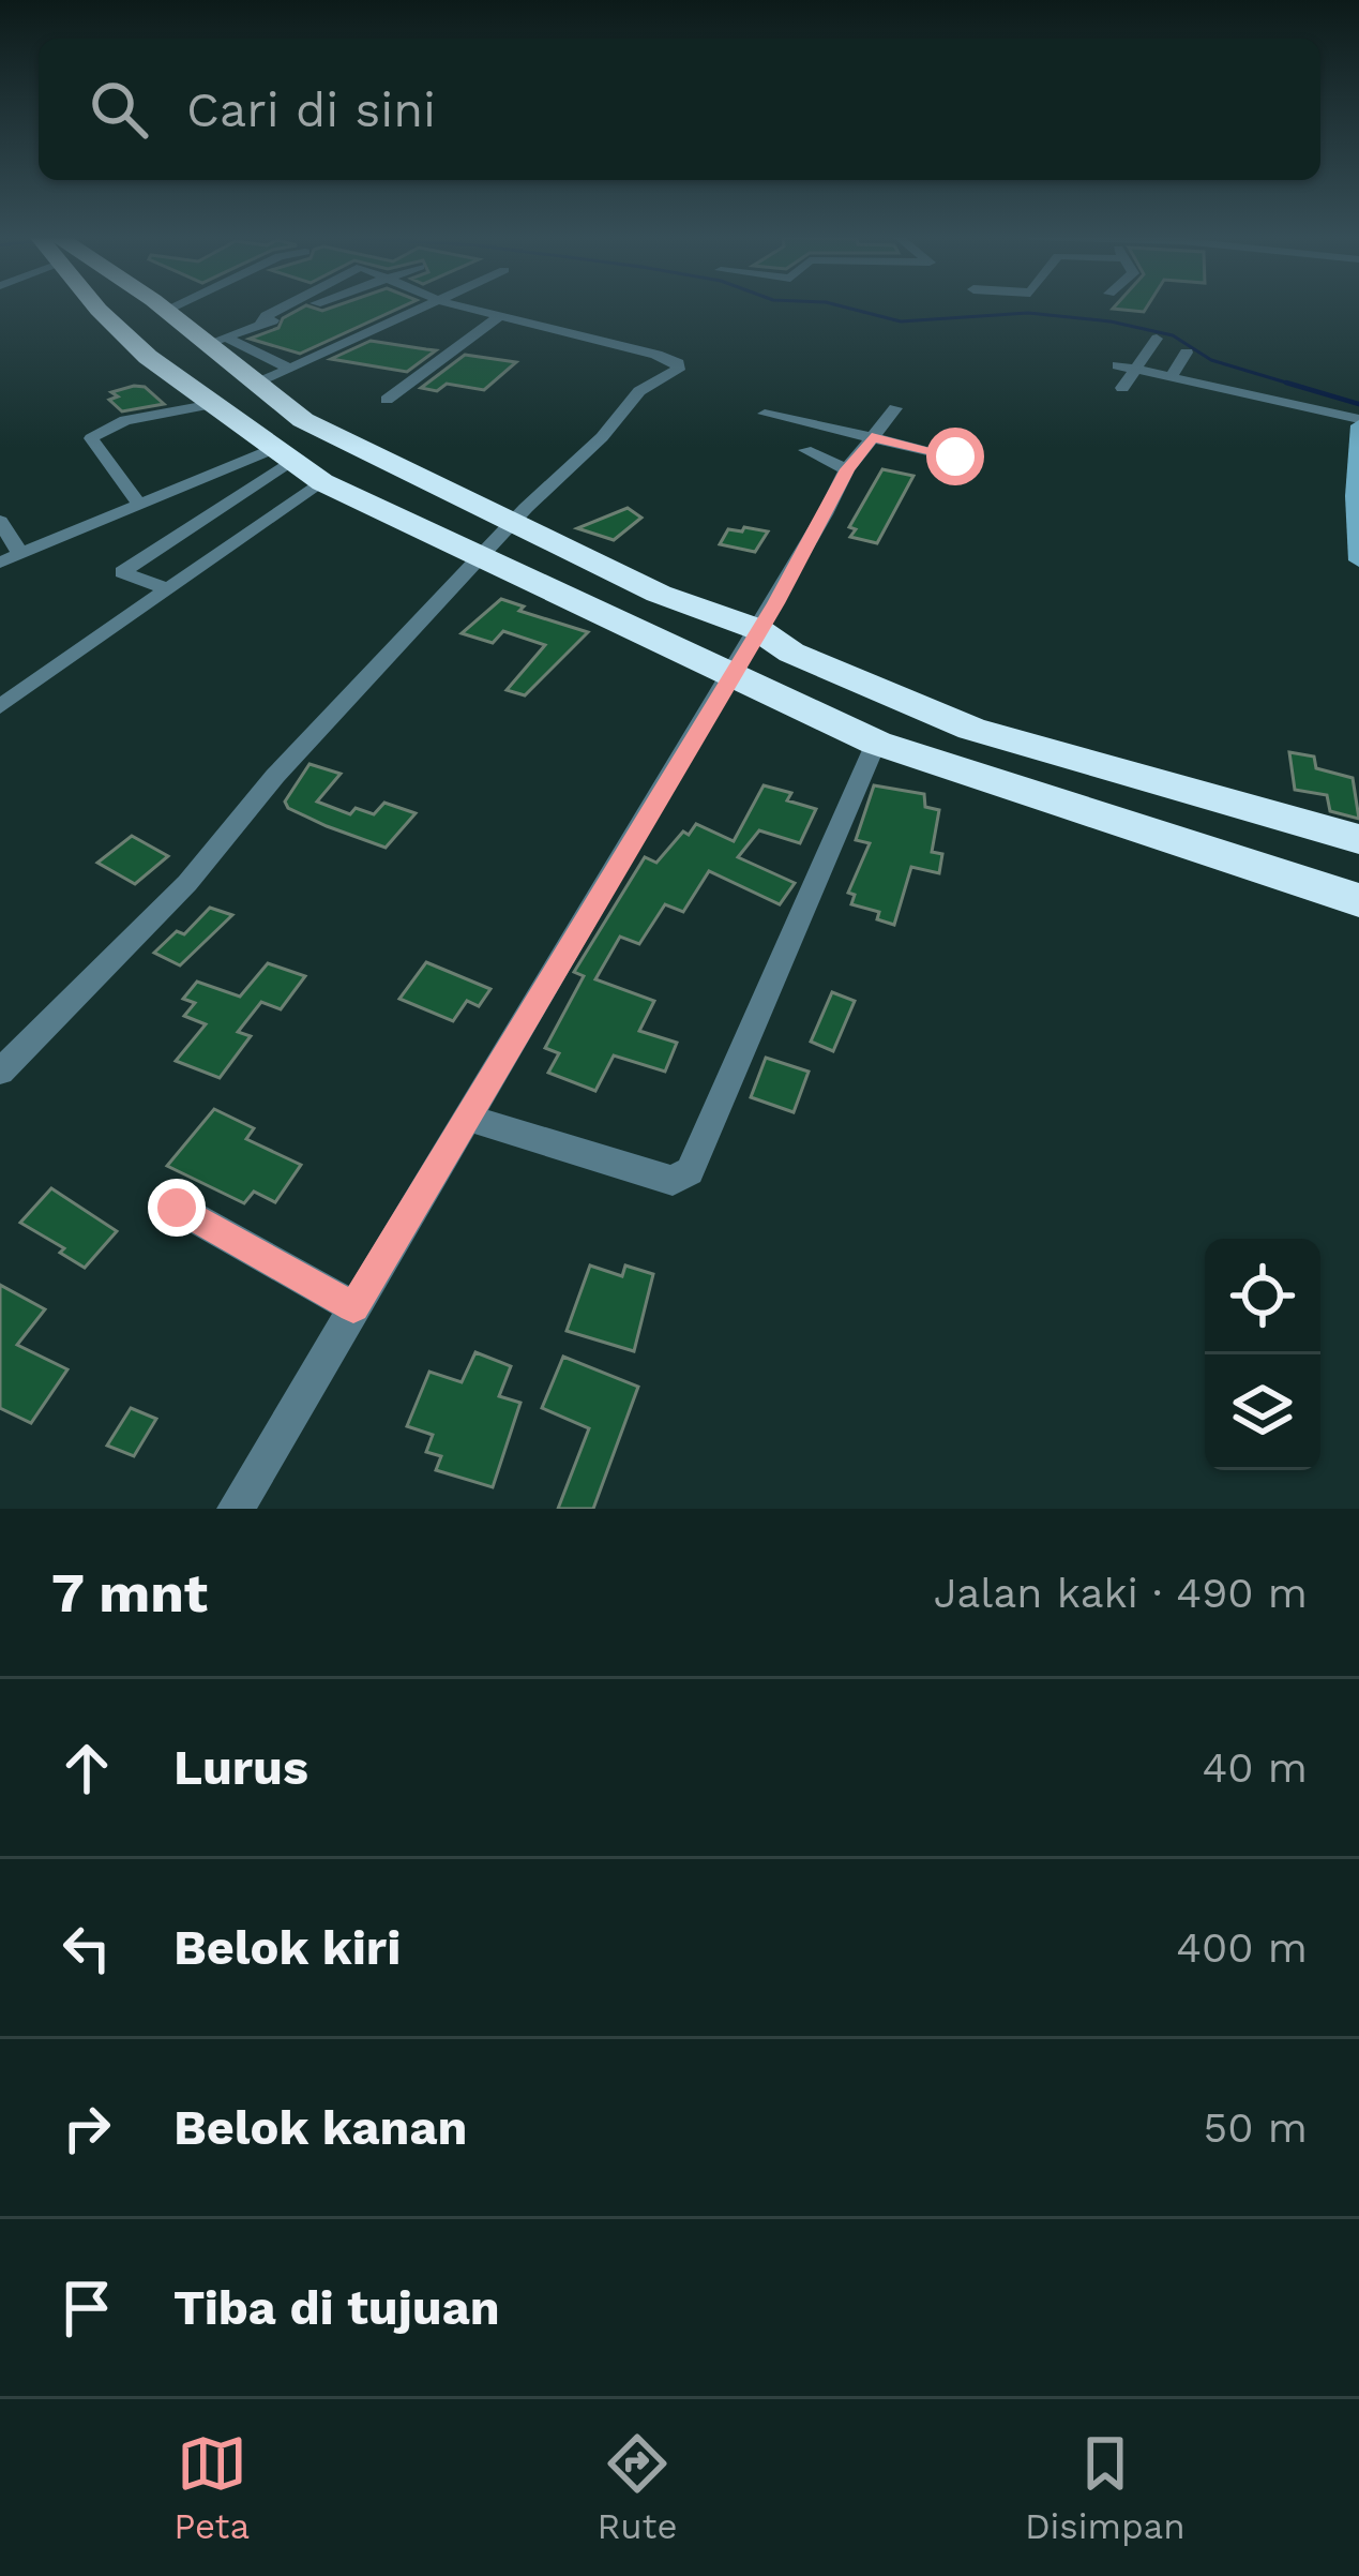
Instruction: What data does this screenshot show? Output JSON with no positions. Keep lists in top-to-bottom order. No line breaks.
{"page":{"search":"Cari di sini","heading":["7 mnt","Jalan kaki · 490 m"],"list":[["Lurus","40 m"],["Belok kiri","400 m"],["Belok kanan","50 m"],"Tiba di tujuan"],"nav":["Peta","Rute","Disimpan"]}}
